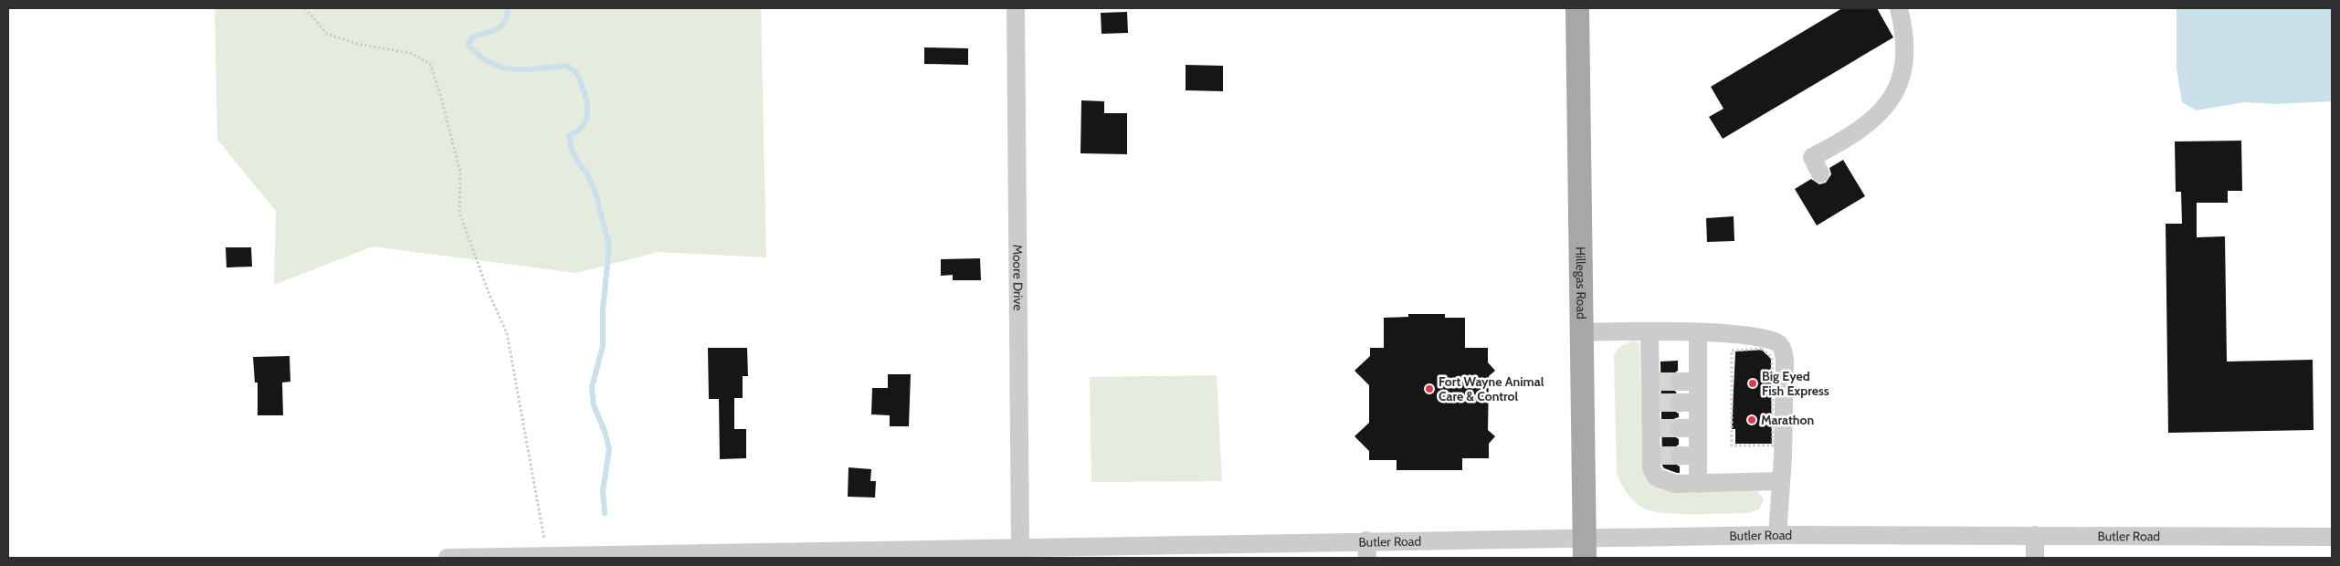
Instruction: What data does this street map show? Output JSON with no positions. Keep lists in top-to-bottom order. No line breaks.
{"streets":{"main road":["Hillegas Road"],"street":["Moore Drive","Butler Road"]},"crossings":[["Moore Drive","Butler Road"],["Hillegas Road","Butler Road"]],"places":["Big Eyed Fish Express","Fort Wayne Animal Care & Control","Marathon"]}
